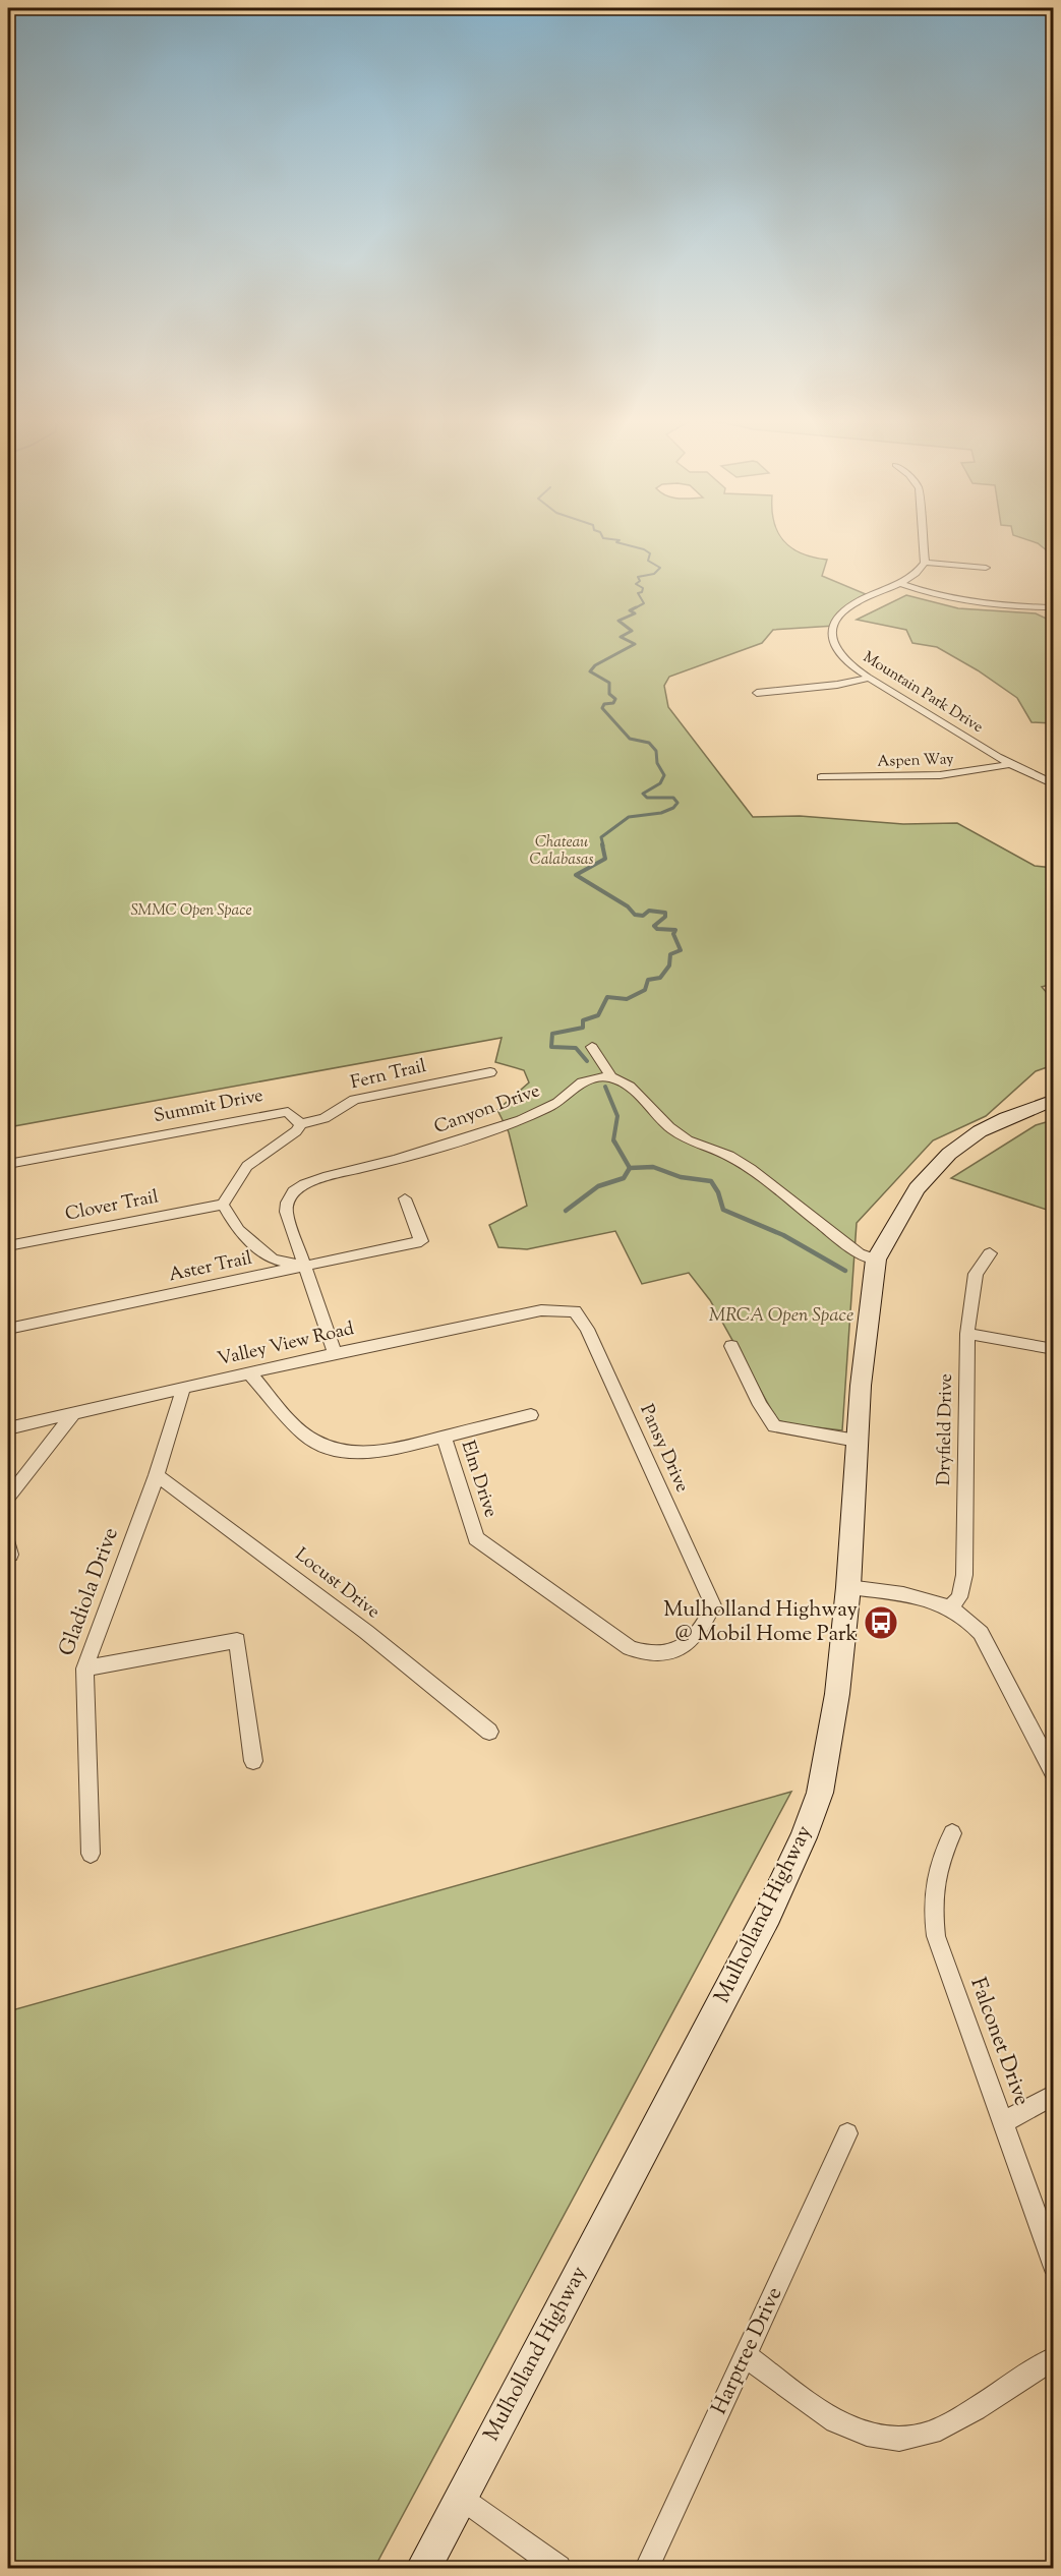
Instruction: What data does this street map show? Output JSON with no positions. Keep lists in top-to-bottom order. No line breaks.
{"streets":{"main road":["Mulholland Highway"],"street":["Mountain Park Drive","Aspen Way","Fern Trail","Summit Drive","Canyon Drive","Clover Trail","Aster Trail","Valley View Road","Dryfield Drive","Pansy Drive","Elm Drive","Locust Drive","Gladiola Drive","Falconet Drive","Harptree Drive"]},"crossings":[["Mountain Park Drive","Aspen Way"],["Fern Trail","Summit Drive"],["Canyon Drive","Aster Trail"],["Canyon Drive","Valley View Road"],["Valley View Road","Pansy Drive"],["Valley View Road","Elm Drive"],["Valley View Road","Gladiola Drive"],["Pansy Drive","Elm Drive"],["Locust Drive","Gladiola Drive"]],"parks":["Chateau Calabasas","SMMC Open Space","MRCA Open Space"],"places":{"bus stop":["Mulholland Highway @ Mobil Home Park"]}}
